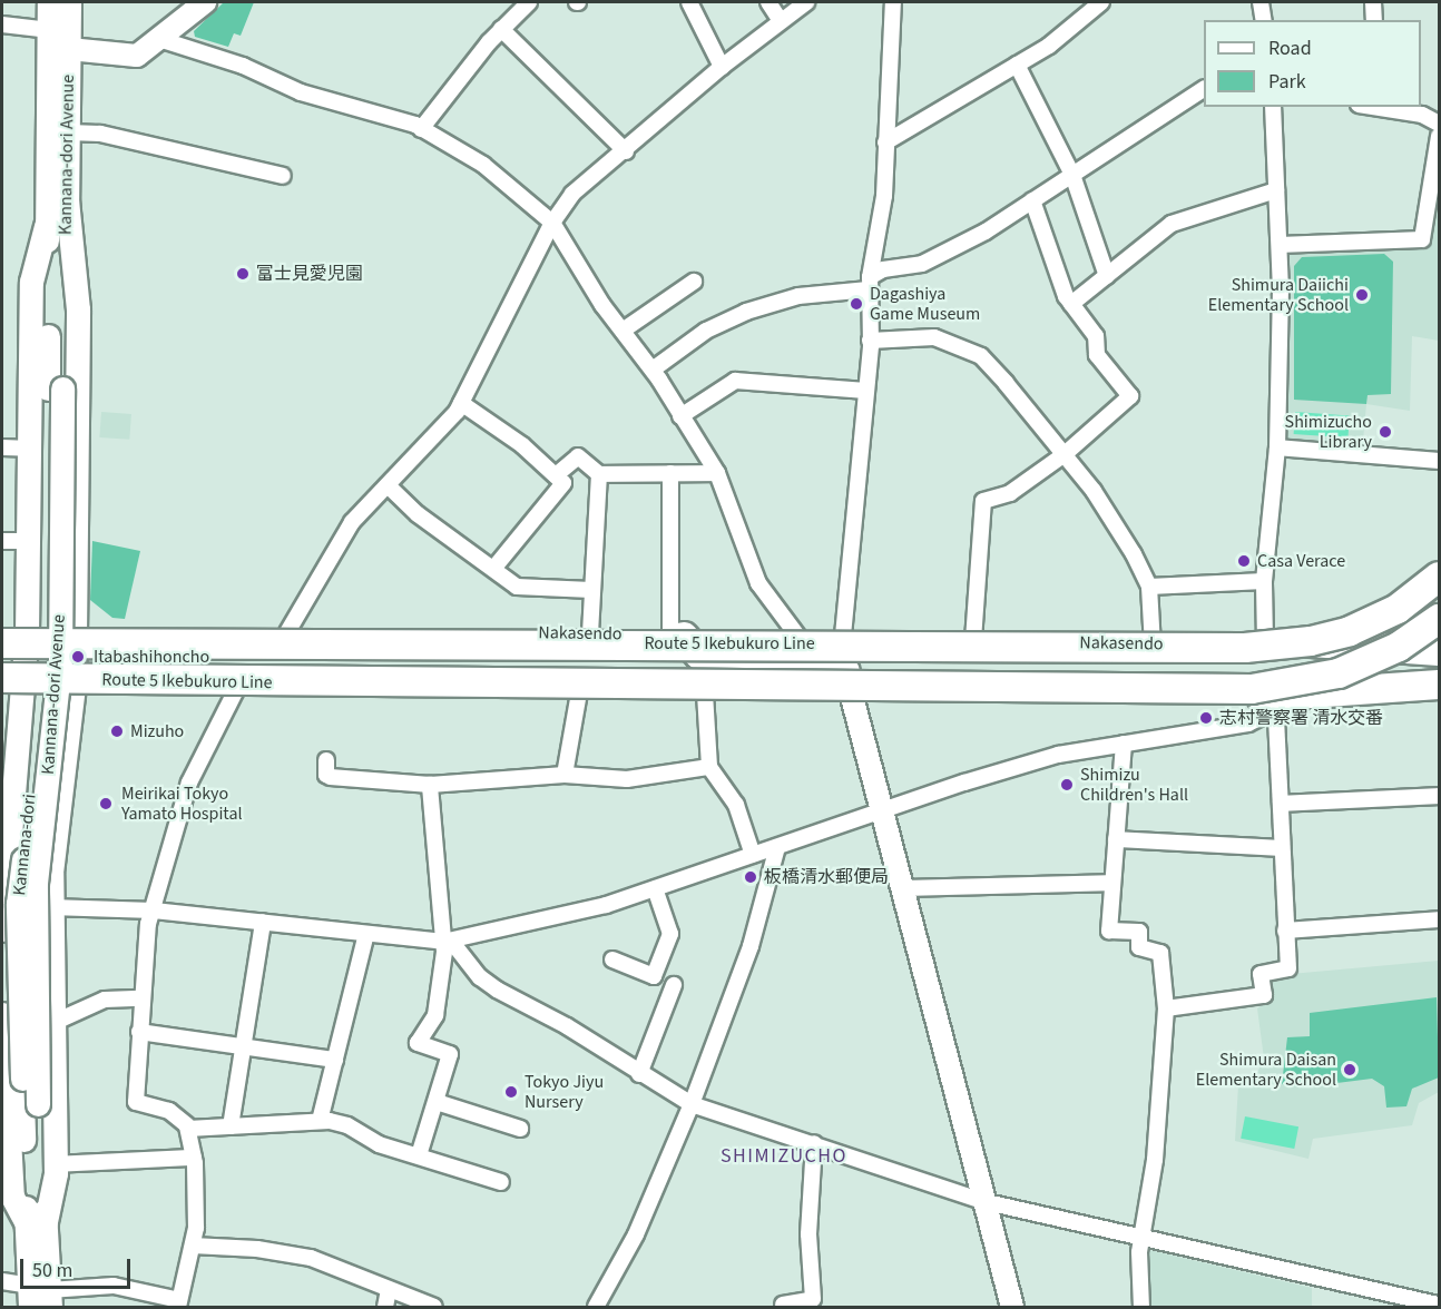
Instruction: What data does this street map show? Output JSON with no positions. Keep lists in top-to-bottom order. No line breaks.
{"streets":{"highway":["Nakasendo","Route 5 Ikebukuro Line"],"main road":["Kannana-dori Avenue","Kannana-dori"]},"crossings":[["Kannana-dori Avenue","Kannana-dori"],["Nakasendo","Route 5 Ikebukuro Line"]],"districts":["SHIMIZUCHO"],"places":["富士見愛児園","Shimura Daiichi Elementary School","Dagashiya Game Museum","Shimizucho Library","Casa Verace","Itabashihoncho","志村警察署 清水交番","Mizuho","Shimizu Children's Hall","Meirikai Tokyo Yamato Hospital","板橋清水郵便局","Shimura Daisan Elementary School","Tokyo Jiyu Nursery"],"legend":["Road","Park"],"scale_bar":"50 m"}
